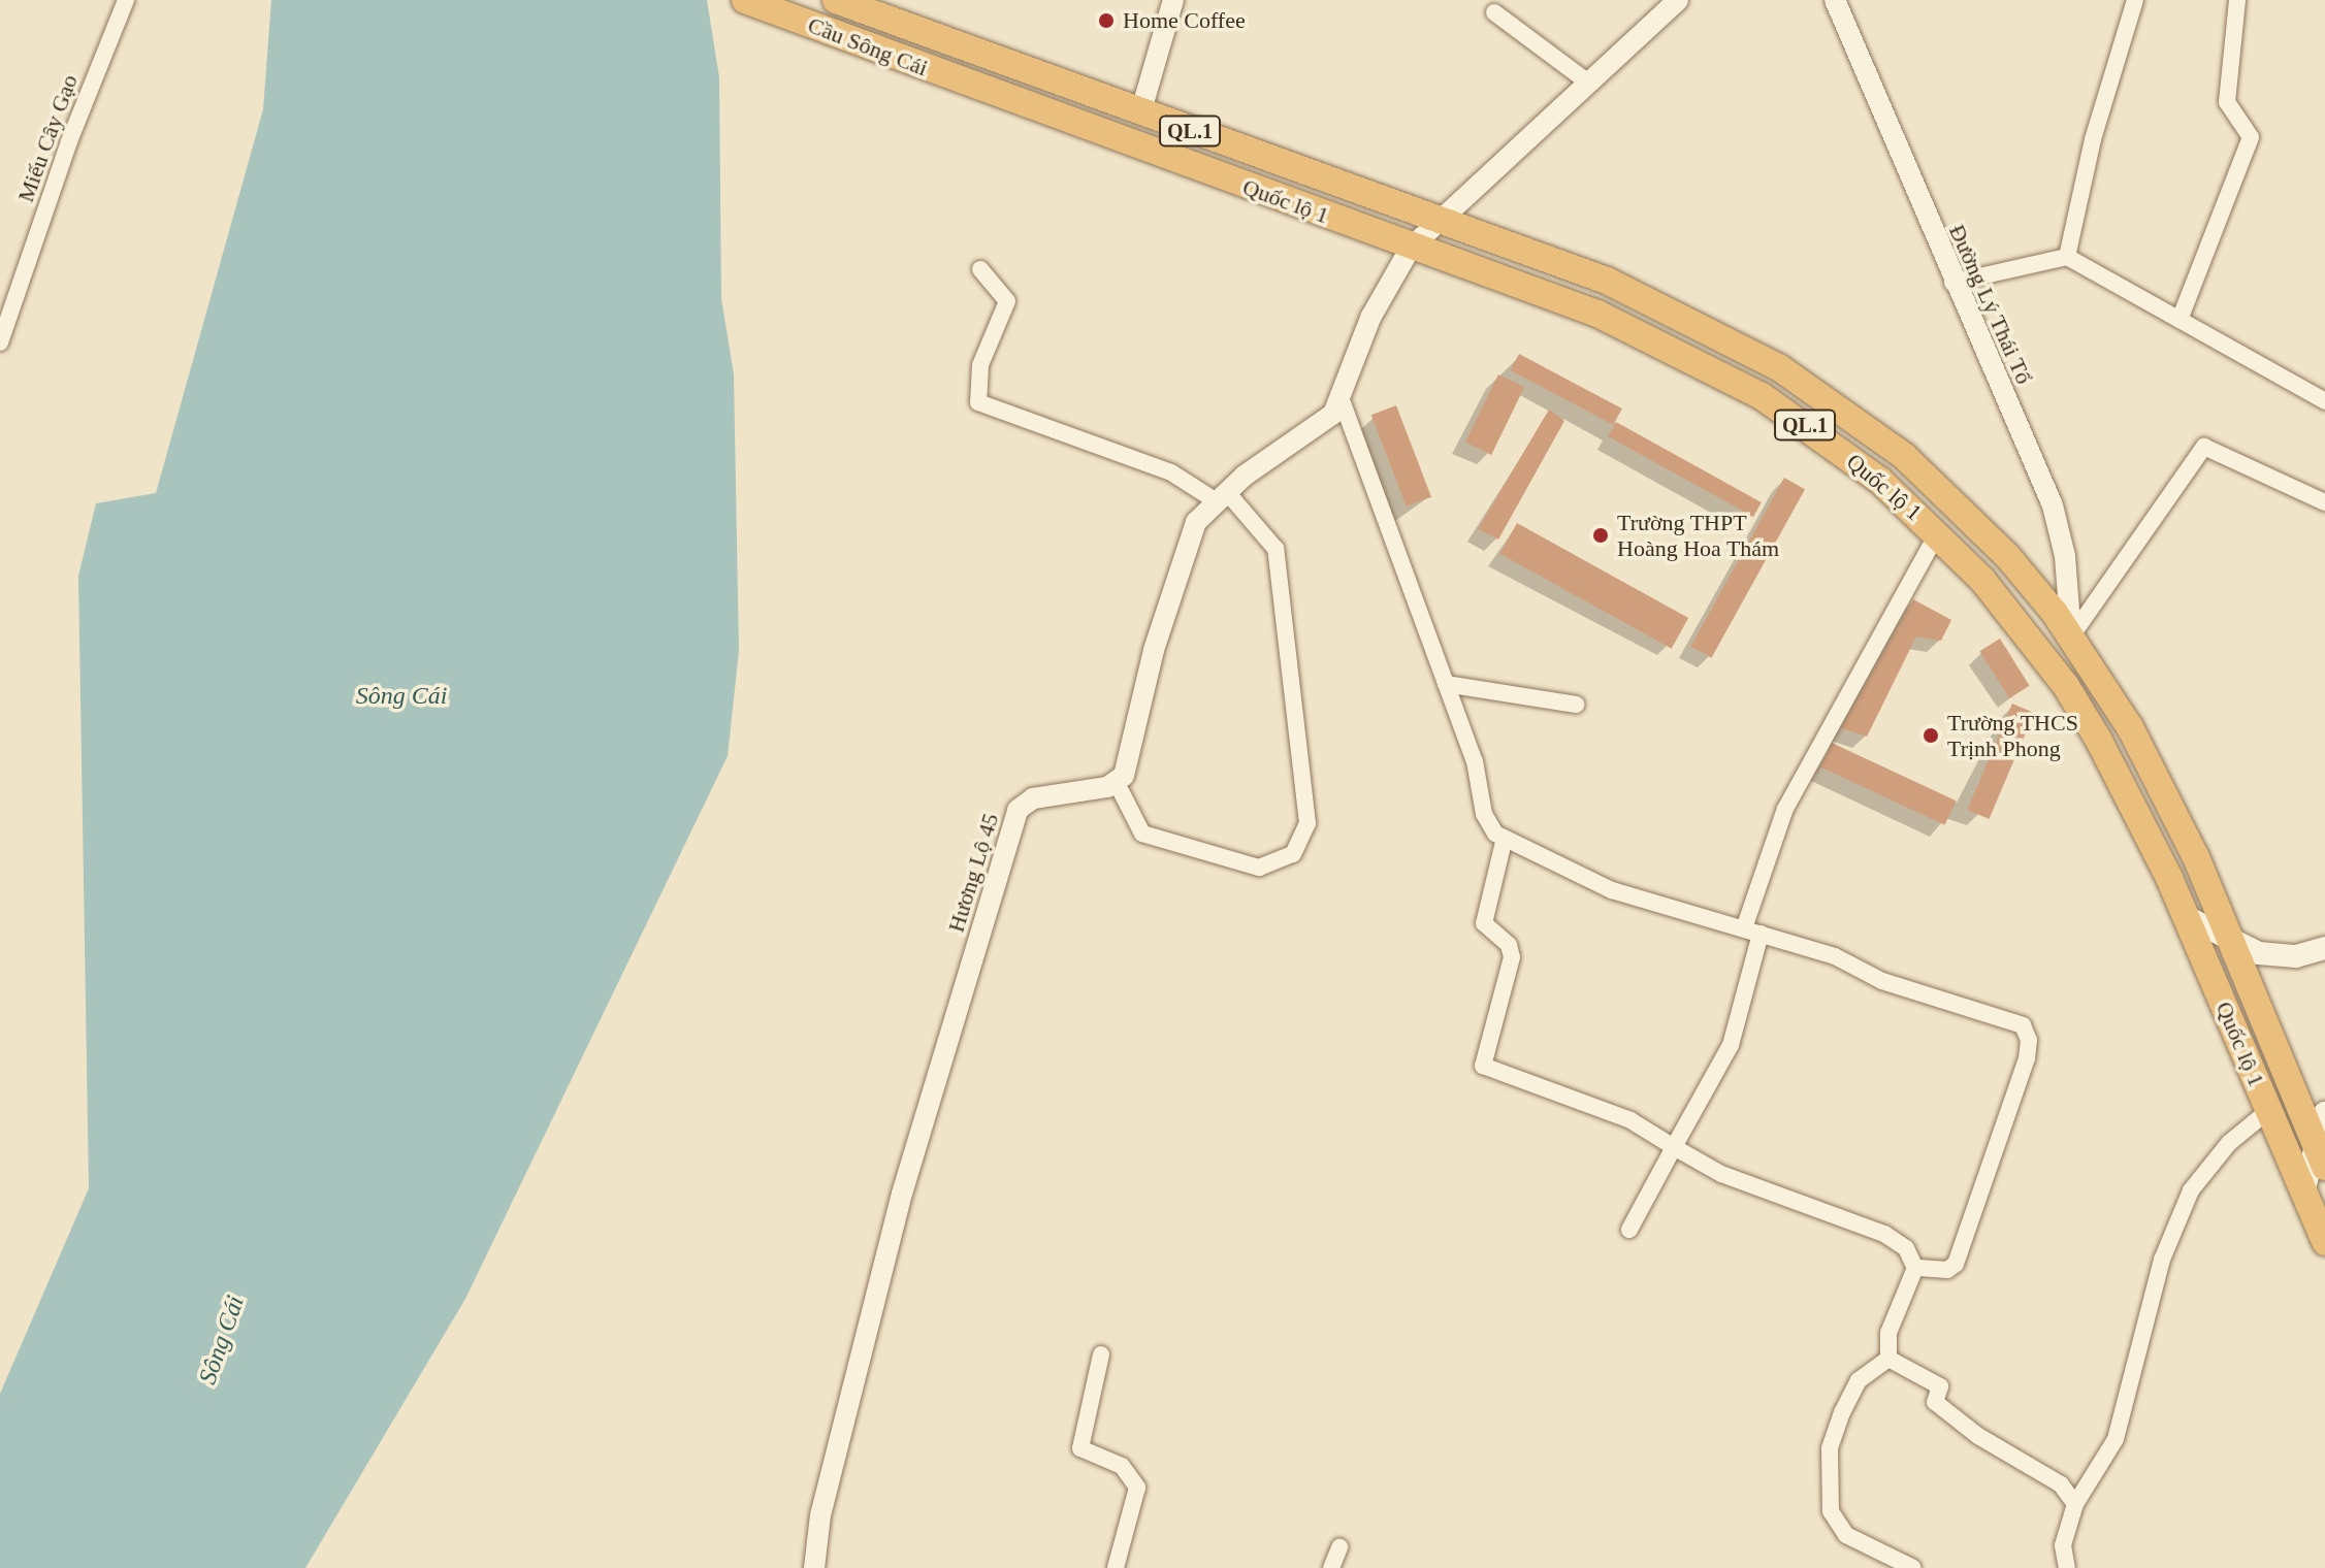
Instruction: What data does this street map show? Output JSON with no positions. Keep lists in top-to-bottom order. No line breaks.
{"streets":{"highway":["Cầu Sông Cái","QL.1","Quốc lộ 1"],"street":["Miếu Cây Gạo","Đường Lý Thái Tổ","Hương Lộ 45"]},"crossings":[["Cầu Sông Cái","Quốc lộ 1"],["Quốc lộ 1","Đường Lý Thái Tổ"]],"water":["Sông Cái"],"places":["Home Coffee","Trường THPT Hoàng Hoa Thám","Trường THCS Trịnh Phong"]}
